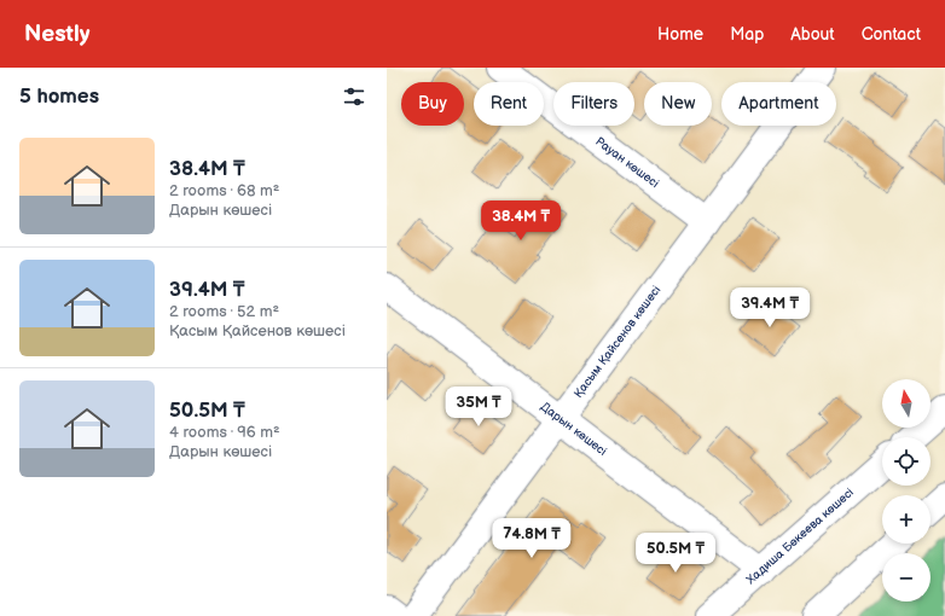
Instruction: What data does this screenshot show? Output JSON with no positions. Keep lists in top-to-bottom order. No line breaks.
{"streets":{"street":["Рауан көшесі","Қасым Қайсенов көшесі","Дарын көшесі","Хадиша Бөкеева көшесі"]},"crossings":[["Рауан көшесі","Қасым Қайсенов көшесі"],["Қасым Қайсенов көшесі","Дарын көшесі"],["Дарын көшесі","Хадиша Бөкеева көшесі"]],"north":"top","page":{"header":"Nestly","nav":["Home","Map","About","Contact"],"heading":"5 homes","chip":["Buy","Rent","Filters","New","Apartment"],"list":[{"name":"38.4M ₸","note":"2 rooms · 68 m² · Дарын көшесі"},{"name":"39.4M ₸","note":"2 rooms · 52 m² · Қасым Қайсенов көшесі"},{"name":"50.5M ₸","note":"4 rooms · 96 m² · Дарын көшесі"}],"price":["38.4M ₸","39.4M ₸","35M ₸","74.8M ₸","50.5M ₸"],"map_buttons":["+","−"]}}
